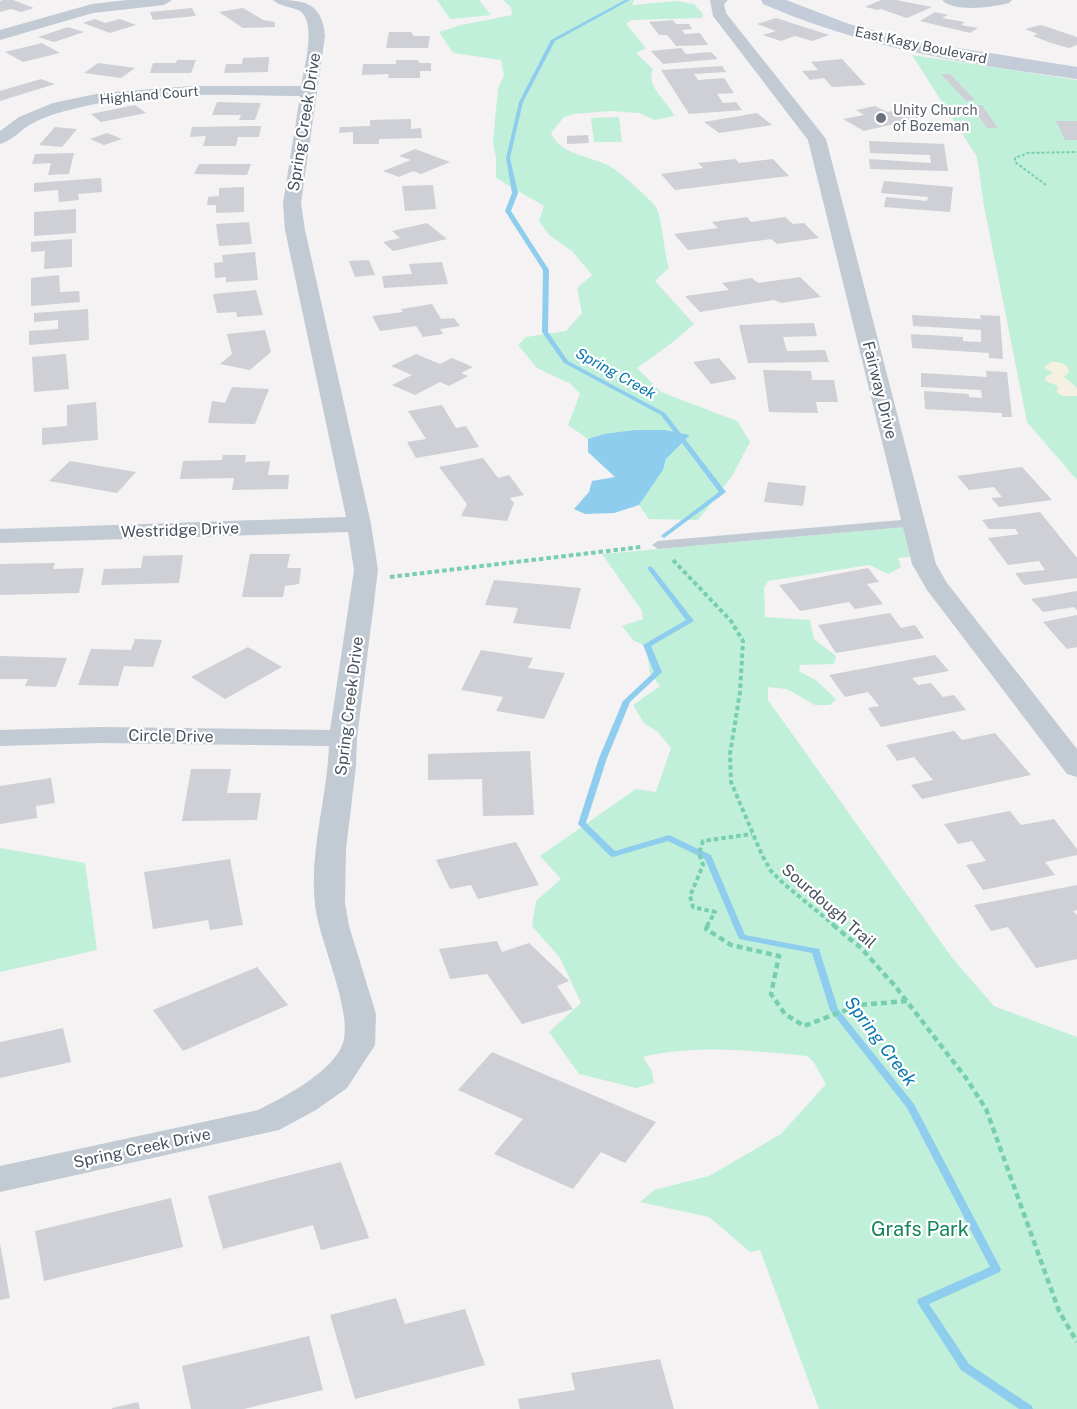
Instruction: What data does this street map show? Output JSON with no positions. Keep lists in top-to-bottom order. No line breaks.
{"streets":{"main road":["East Kagy Boulevard"],"street":["Highland Court","Spring Creek Drive","Fairway Drive","Westridge Drive","Circle Drive"],"path":["Sourdough Trail"]},"crossings":[["Highland Court","Spring Creek Drive"],["Spring Creek Drive","Westridge Drive"],["Spring Creek Drive","Circle Drive"]],"water":["Spring Creek"],"parks":["Grafs Park"],"places":["Unity Church of Bozeman"]}
